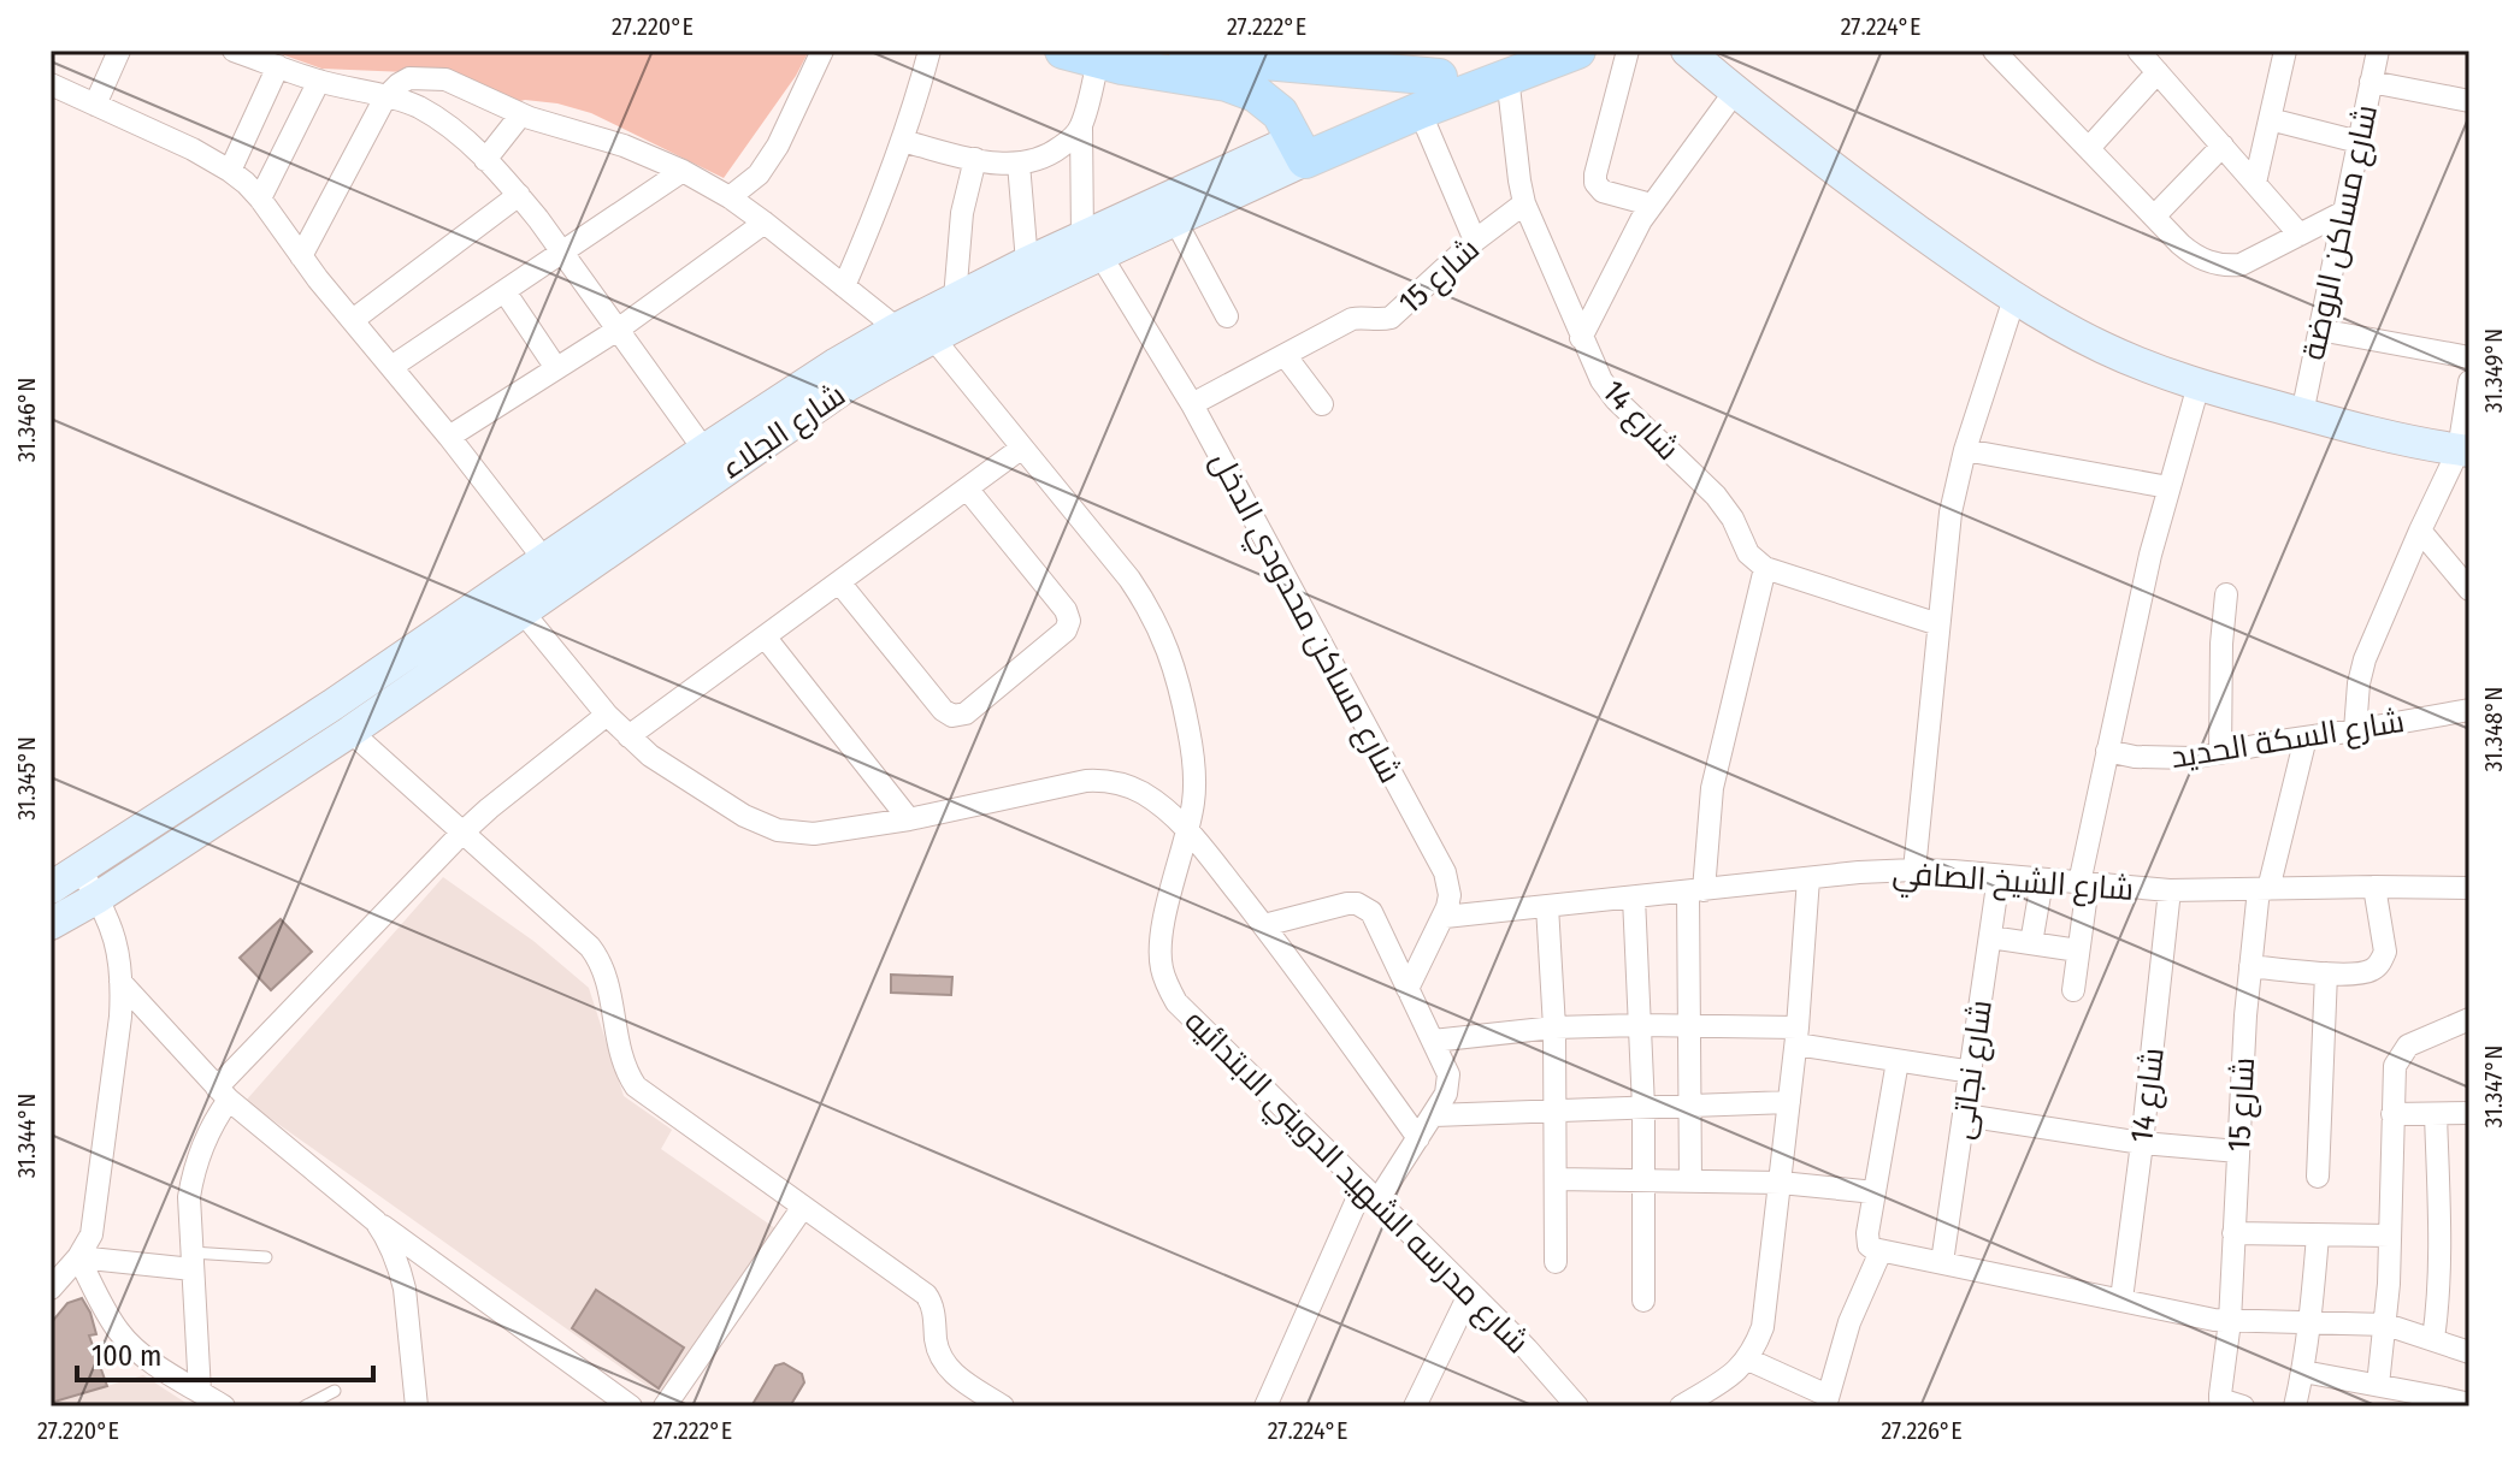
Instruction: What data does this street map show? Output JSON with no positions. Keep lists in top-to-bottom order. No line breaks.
{"streets":{"main road":["شارع الجلاء"],"street":["شارع مساكن الروضة","شارع 15","شارع 14","شارع مساكن محدودي الدخل","شارع السكة الحديد","شارع الشيخ الصافي","شارع نجاتى","شارع مدرسه الشهيد الدويني الابتدائيه"]},"crossings":[["شارع 15","شارع 14"],["شارع 15","شارع مساكن محدودي الدخل"],["شارع 15","شارع السكة الحديد"],["شارع 15","شارع الشيخ الصافي"],["شارع 14","شارع الجلاء"],["شارع 14","شارع الشيخ الصافي"],["شارع الجلاء","شارع مساكن محدودي الدخل"],["شارع الجلاء","شارع مدرسه الشهيد الدويني الابتدائيه"],["شارع مساكن محدودي الدخل","شارع الشيخ الصافي"],["شارع الشيخ الصافي","شارع نجاتى"]],"scale_bar":"100 m","coordinates":["27.220°E","27.222°E","27.224°E","31.349°N","31.346°N","31.348°N","31.345°N","31.347°N","31.344°N","27.226°E"]}
